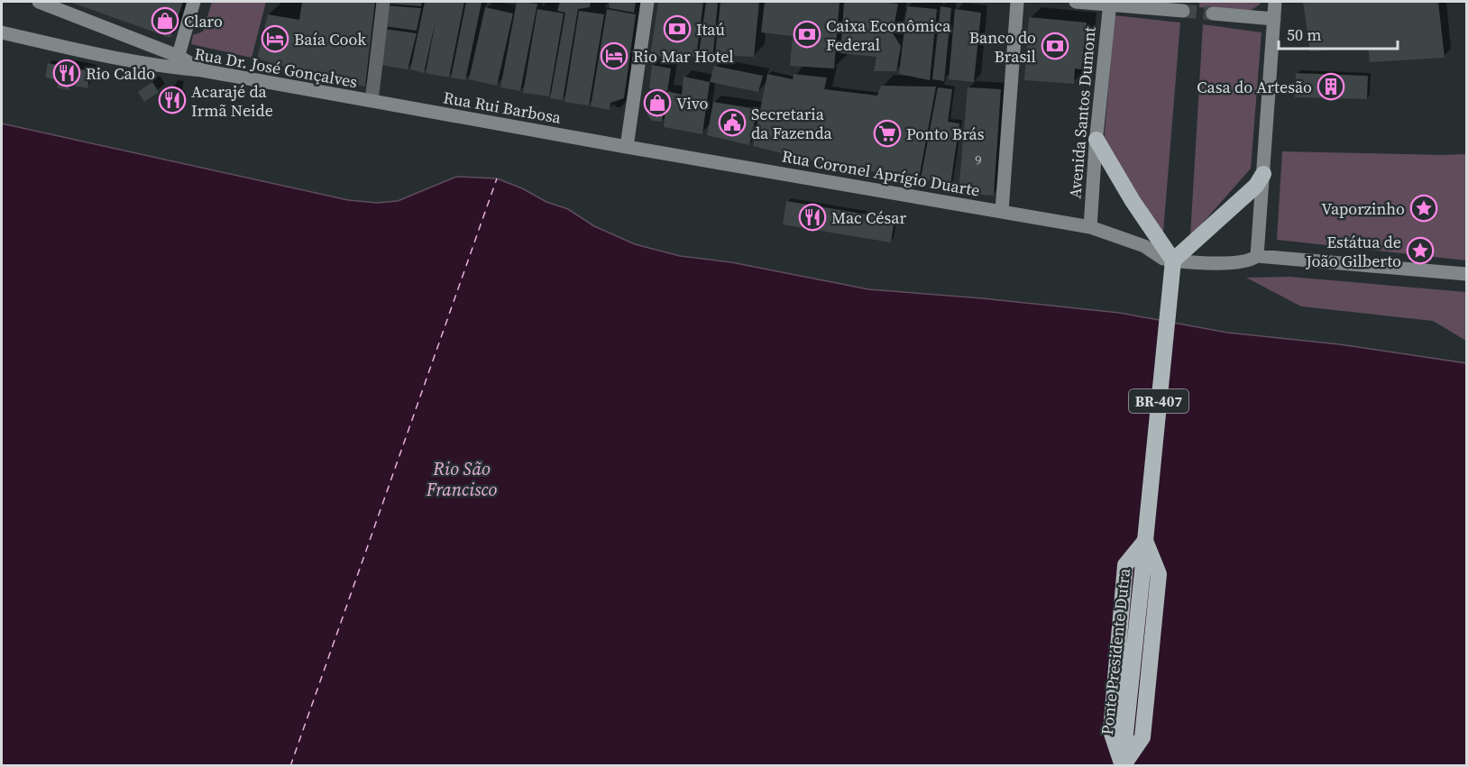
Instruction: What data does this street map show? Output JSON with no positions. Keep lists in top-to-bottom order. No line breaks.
{"streets":{"highway":["BR-407","Ponte Presidente Dutra"],"main road":["Rua Dr. José Gonçalves","Rua Rui Barbosa","Avenida Santos Dumont","Rua Coronel Aprígio Duarte"]},"crossings":[["Rua Dr. José Gonçalves","Rua Rui Barbosa"],["Rua Rui Barbosa","Rua Coronel Aprígio Duarte"],["Avenida Santos Dumont","Rua Coronel Aprígio Duarte"],["Rua Coronel Aprígio Duarte","BR-407"],["BR-407","Ponte Presidente Dutra"]],"water":["Rio São Francisco"],"places":{"shop":["Claro","Vivo"],"bank":["Itaú","Caixa Econômica Federal","Banco do Brasil"],"hotel":["Baía Cook","Rio Mar Hotel"],"restaurant":["Rio Caldo","Acarajé da Irmã Neide","Mac César"],"building":["Casa do Artesão"],"public building":["Secretaria da Fazenda"],"supermarket":["Ponto Brás"],"place":["Vaporzinho","Estátua de João Gilberto"]},"house_numbers":["9"],"scale_bar":"50 m"}
